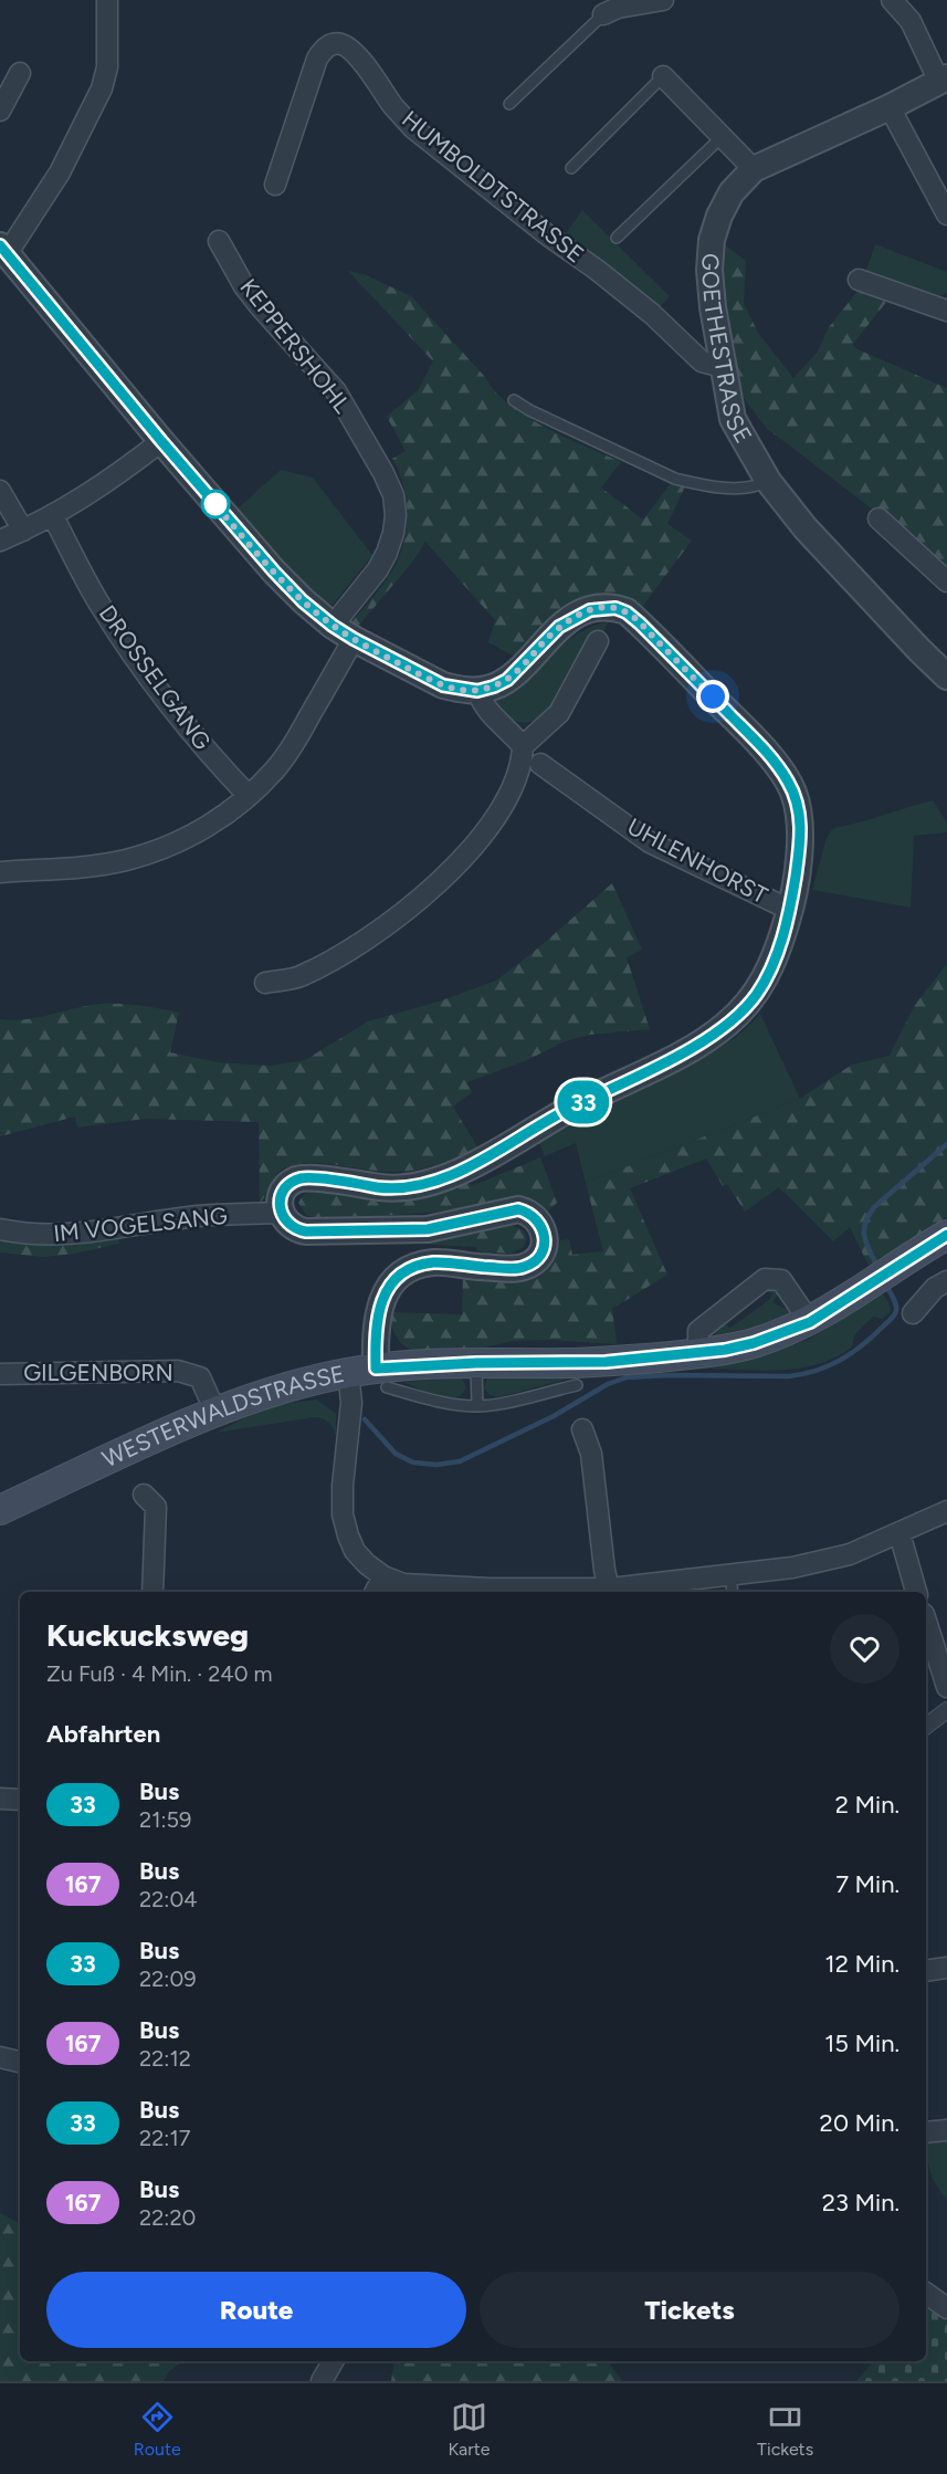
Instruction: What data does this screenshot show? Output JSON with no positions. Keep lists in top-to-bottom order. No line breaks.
{"streets":{"main road":["WESTERWALDSTRASSE"],"street":["HUMBOLDTSTRASSE","KEPPERSHOHL","GOETHESTRASSE","DROSSELGANG","UHLENHORST","IM VOGELSANG","GILGENBORN"]},"crossings":[["HUMBOLDTSTRASSE","GOETHESTRASSE"],["GILGENBORN","WESTERWALDSTRASSE"]],"lines":["bus line 33"],"page":{"on_map":"33","heading":[["Kuckucksweg","Zu Fuß · 4 Min. · 240 m"],"Abfahrten"],"list":[{"mark":"33","name":"Bus","note":"21:59","value":"2 Min."},{"mark":"167","name":"Bus","note":"22:04","value":"7 Min."},{"mark":"33","name":"Bus","note":"22:09","value":"12 Min."},{"mark":"167","name":"Bus","note":"22:12","value":"15 Min."},{"mark":"33","name":"Bus","note":"22:17","value":"20 Min."},{"mark":"167","name":"Bus","note":"22:20","value":"23 Min."}],"buttons":["Route","Tickets"],"tabs":["Route","Karte","Tickets"]}}
